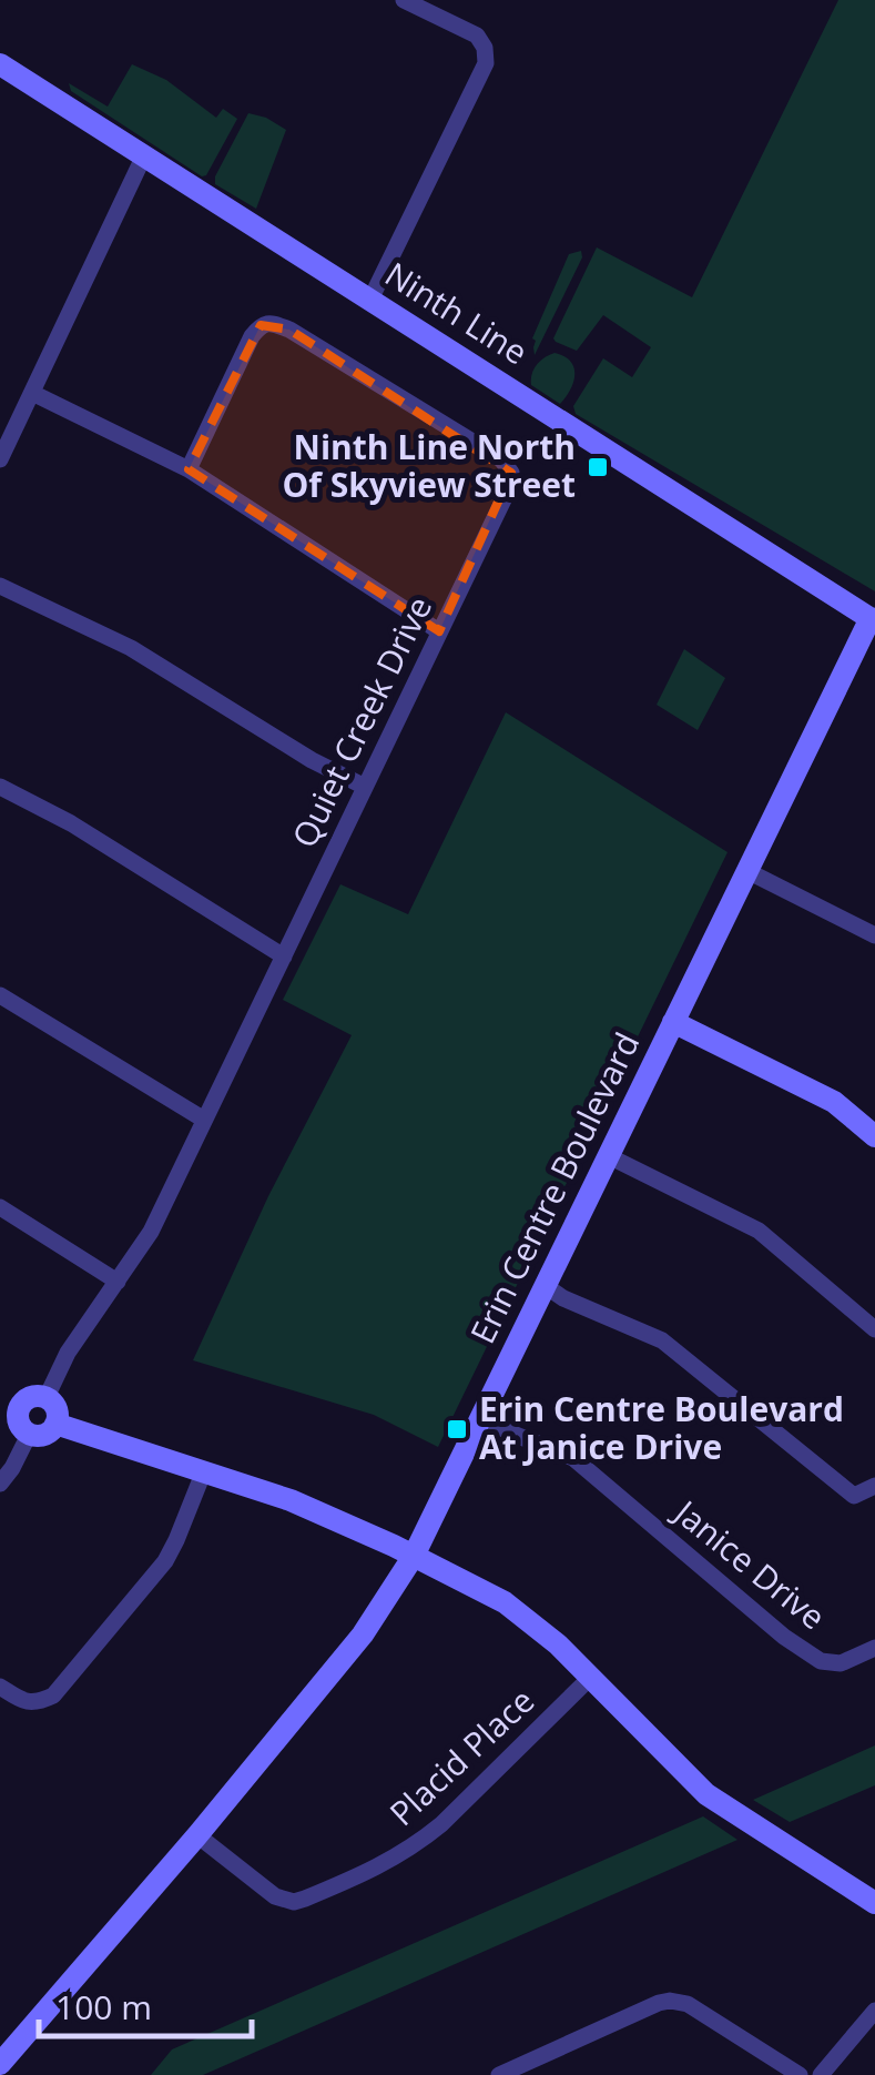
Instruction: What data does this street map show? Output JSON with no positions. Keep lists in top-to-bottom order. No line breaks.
{"streets":{"street":["Ninth Line","Quiet Creek Drive","Erin Centre Boulevard","Janice Drive","Placid Place"]},"crossings":[["Ninth Line","Erin Centre Boulevard"],["Erin Centre Boulevard","Janice Drive"],["Erin Centre Boulevard","Placid Place"]],"places":{"transit":["Ninth Line North Of Skyview Street","Erin Centre Boulevard At Janice Drive"]},"scale_bar":"100 m"}
